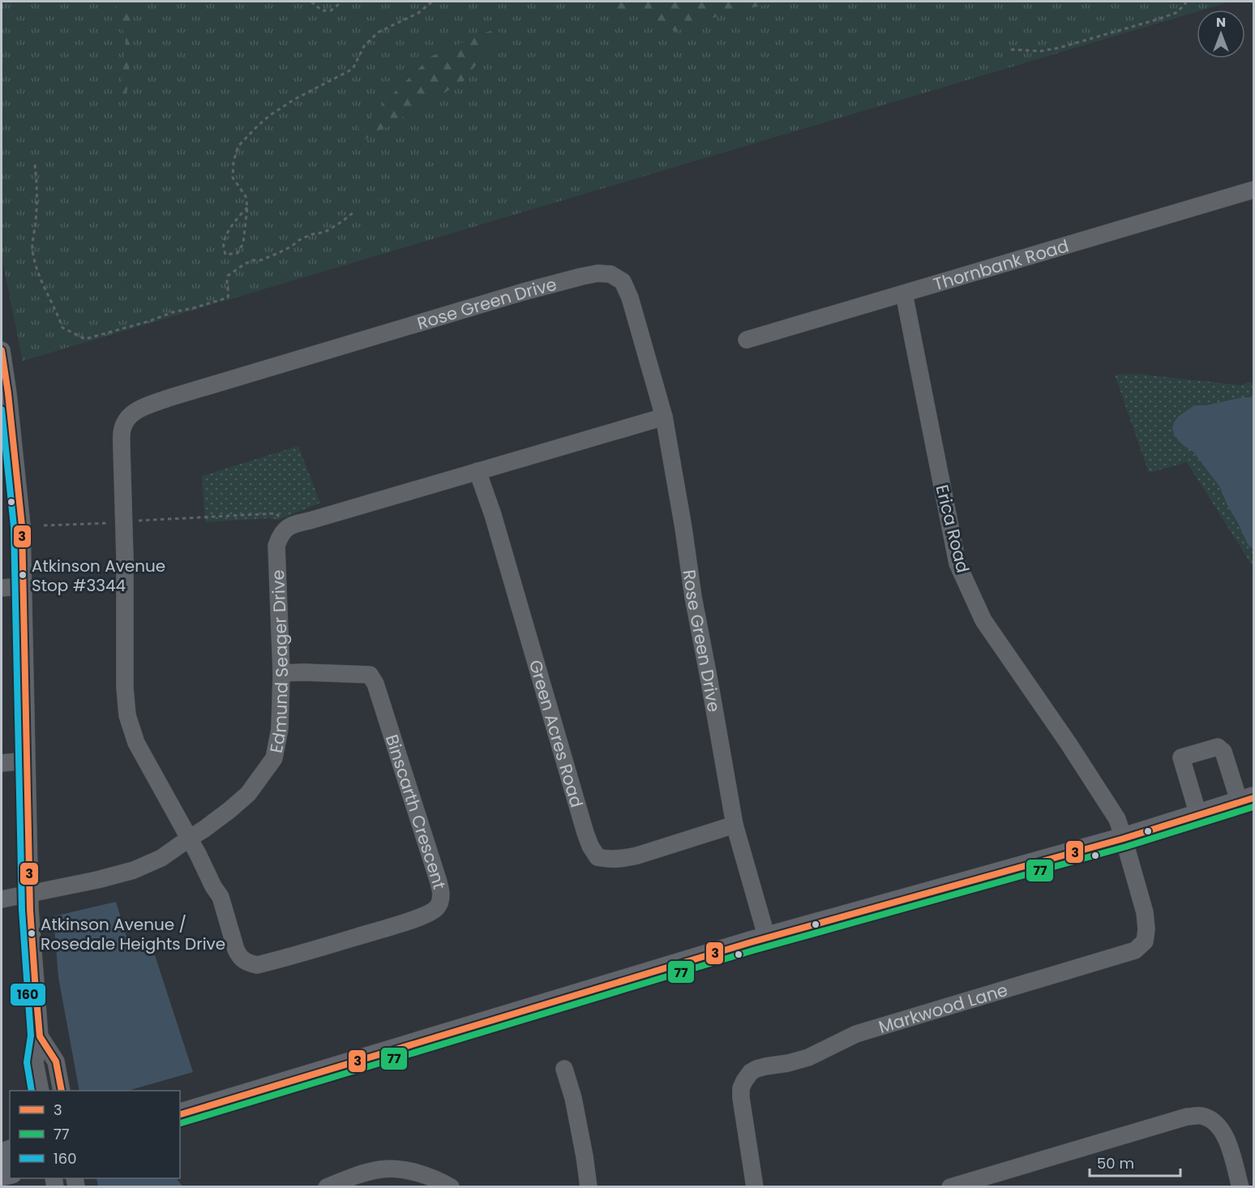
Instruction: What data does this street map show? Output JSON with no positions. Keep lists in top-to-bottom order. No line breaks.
{"streets":{"street":["Thornbank Road","Rose Green Drive","Erica Road","Edmund Seager Drive","Green Acres Road","Binscarth Crescent","Markwood Lane"]},"crossings":[["Thornbank Road","Erica Road"],["Rose Green Drive","Edmund Seager Drive"],["Rose Green Drive","Green Acres Road"],["Rose Green Drive","Binscarth Crescent"],["Erica Road","Markwood Lane"],["Edmund Seager Drive","Green Acres Road"],["Edmund Seager Drive","Binscarth Crescent"]],"places":["Atkinson Avenue Stop #3344","Atkinson Avenue / Rosedale Heights Drive"],"lines":["transit line 3","transit line 160","transit line 77"],"legend":["3","77","160"],"scale_bar":"50 m","north":"top"}
